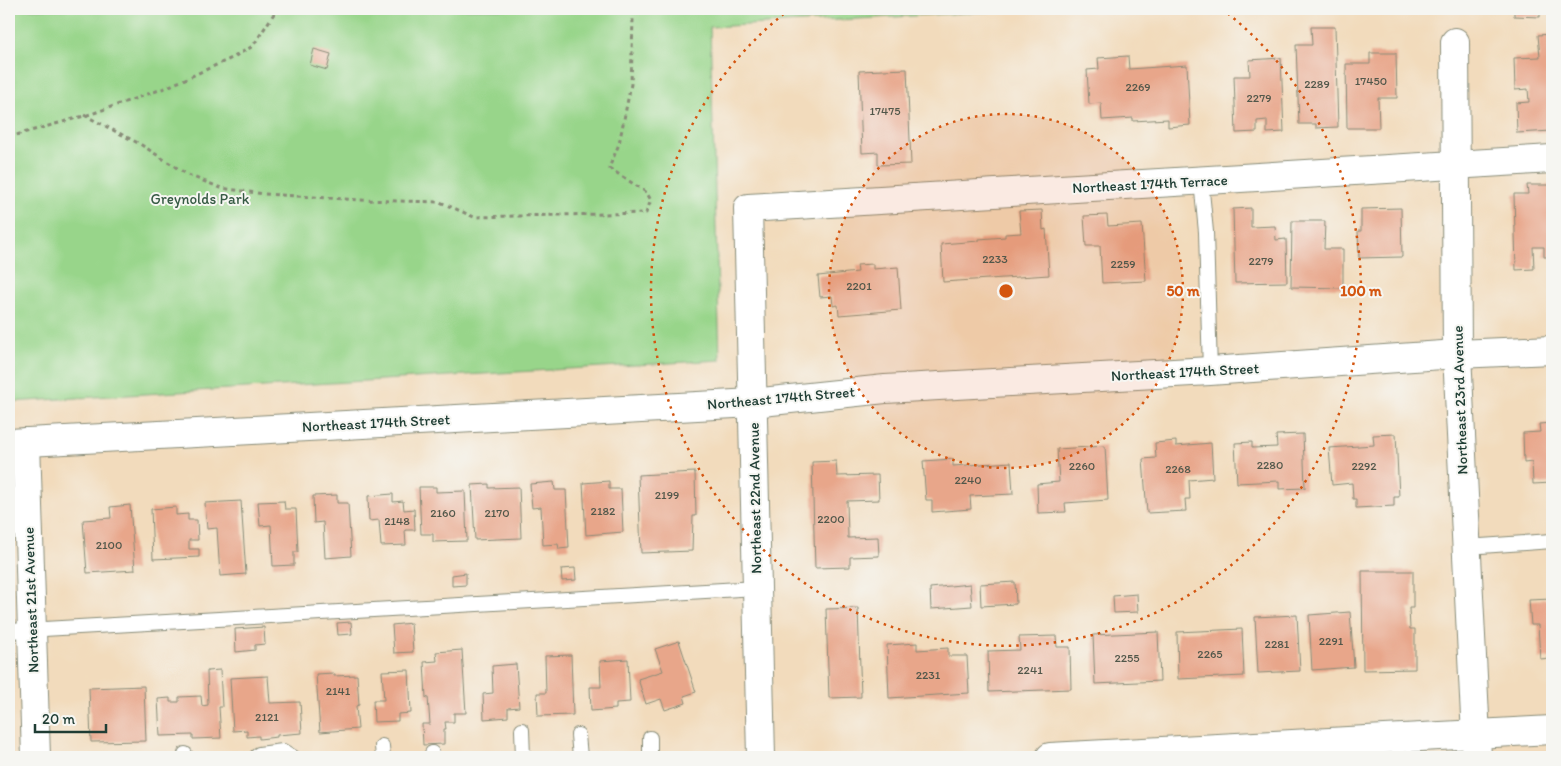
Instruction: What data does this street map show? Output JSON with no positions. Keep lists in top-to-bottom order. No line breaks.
{"streets":{"street":["Northeast 174th Terrace","Northeast 174th Street","Northeast 23rd Avenue","Northeast 22nd Avenue","Northeast 21st Avenue"]},"crossings":[["Northeast 174th Terrace","Northeast 23rd Avenue"],["Northeast 174th Terrace","Northeast 22nd Avenue"],["Northeast 174th Street","Northeast 23rd Avenue"],["Northeast 174th Street","Northeast 22nd Avenue"],["Northeast 174th Street","Northeast 21st Avenue"]],"parks":["Greynolds Park"],"house_numbers":["17450","2289","2269","2279","17475","2233","2279","2259","2201","2280","2260","2292","2268","2240","2199","2182","2160","2170","2200","2148","2100","2291","2281","2265","2255","2241","2231","2141","2121"],"scale_bar":"20 m","rings":["50 m","100 m"]}
